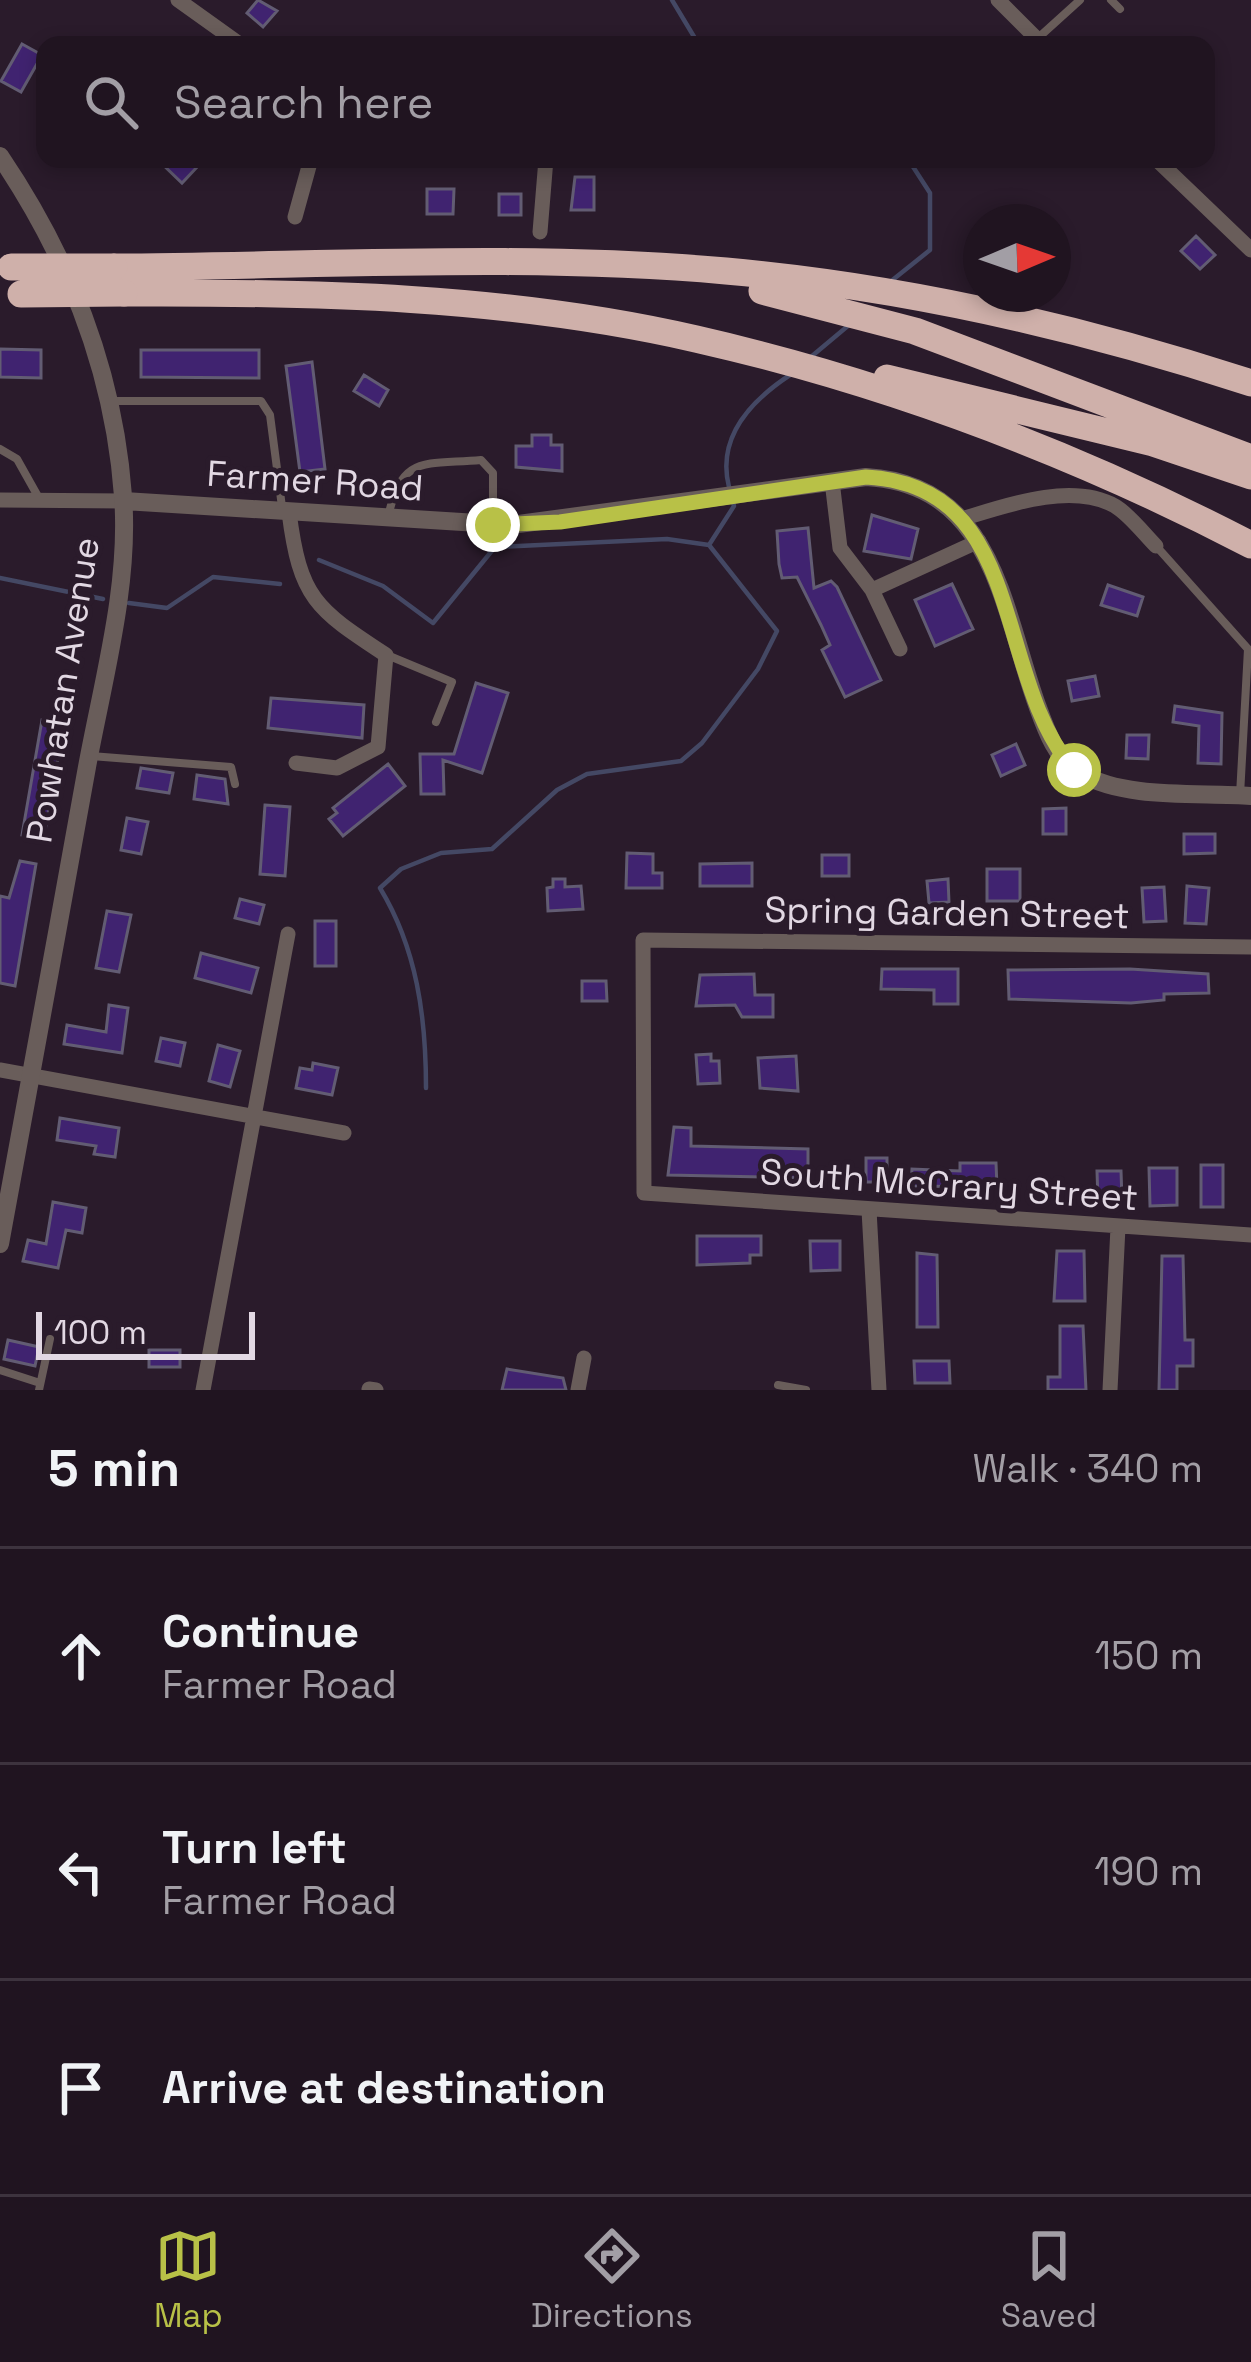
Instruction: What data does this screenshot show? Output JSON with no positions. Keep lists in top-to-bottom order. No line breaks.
{"streets":{"street":["Farmer Road","Powhatan Avenue","Spring Garden Street","South McCrary Street"]},"crossings":[["Farmer Road","Powhatan Avenue"],["Spring Garden Street","South McCrary Street"]],"scale_bar":"100 m","north":"right","page":{"search":"Search here","scale":"100 m","heading":["5 min","Walk · 340 m"],"list":[["Continue","Farmer Road","150 m"],["Turn left","Farmer Road","190 m"],"Arrive at destination"],"nav":["Map","Directions","Saved"]}}
